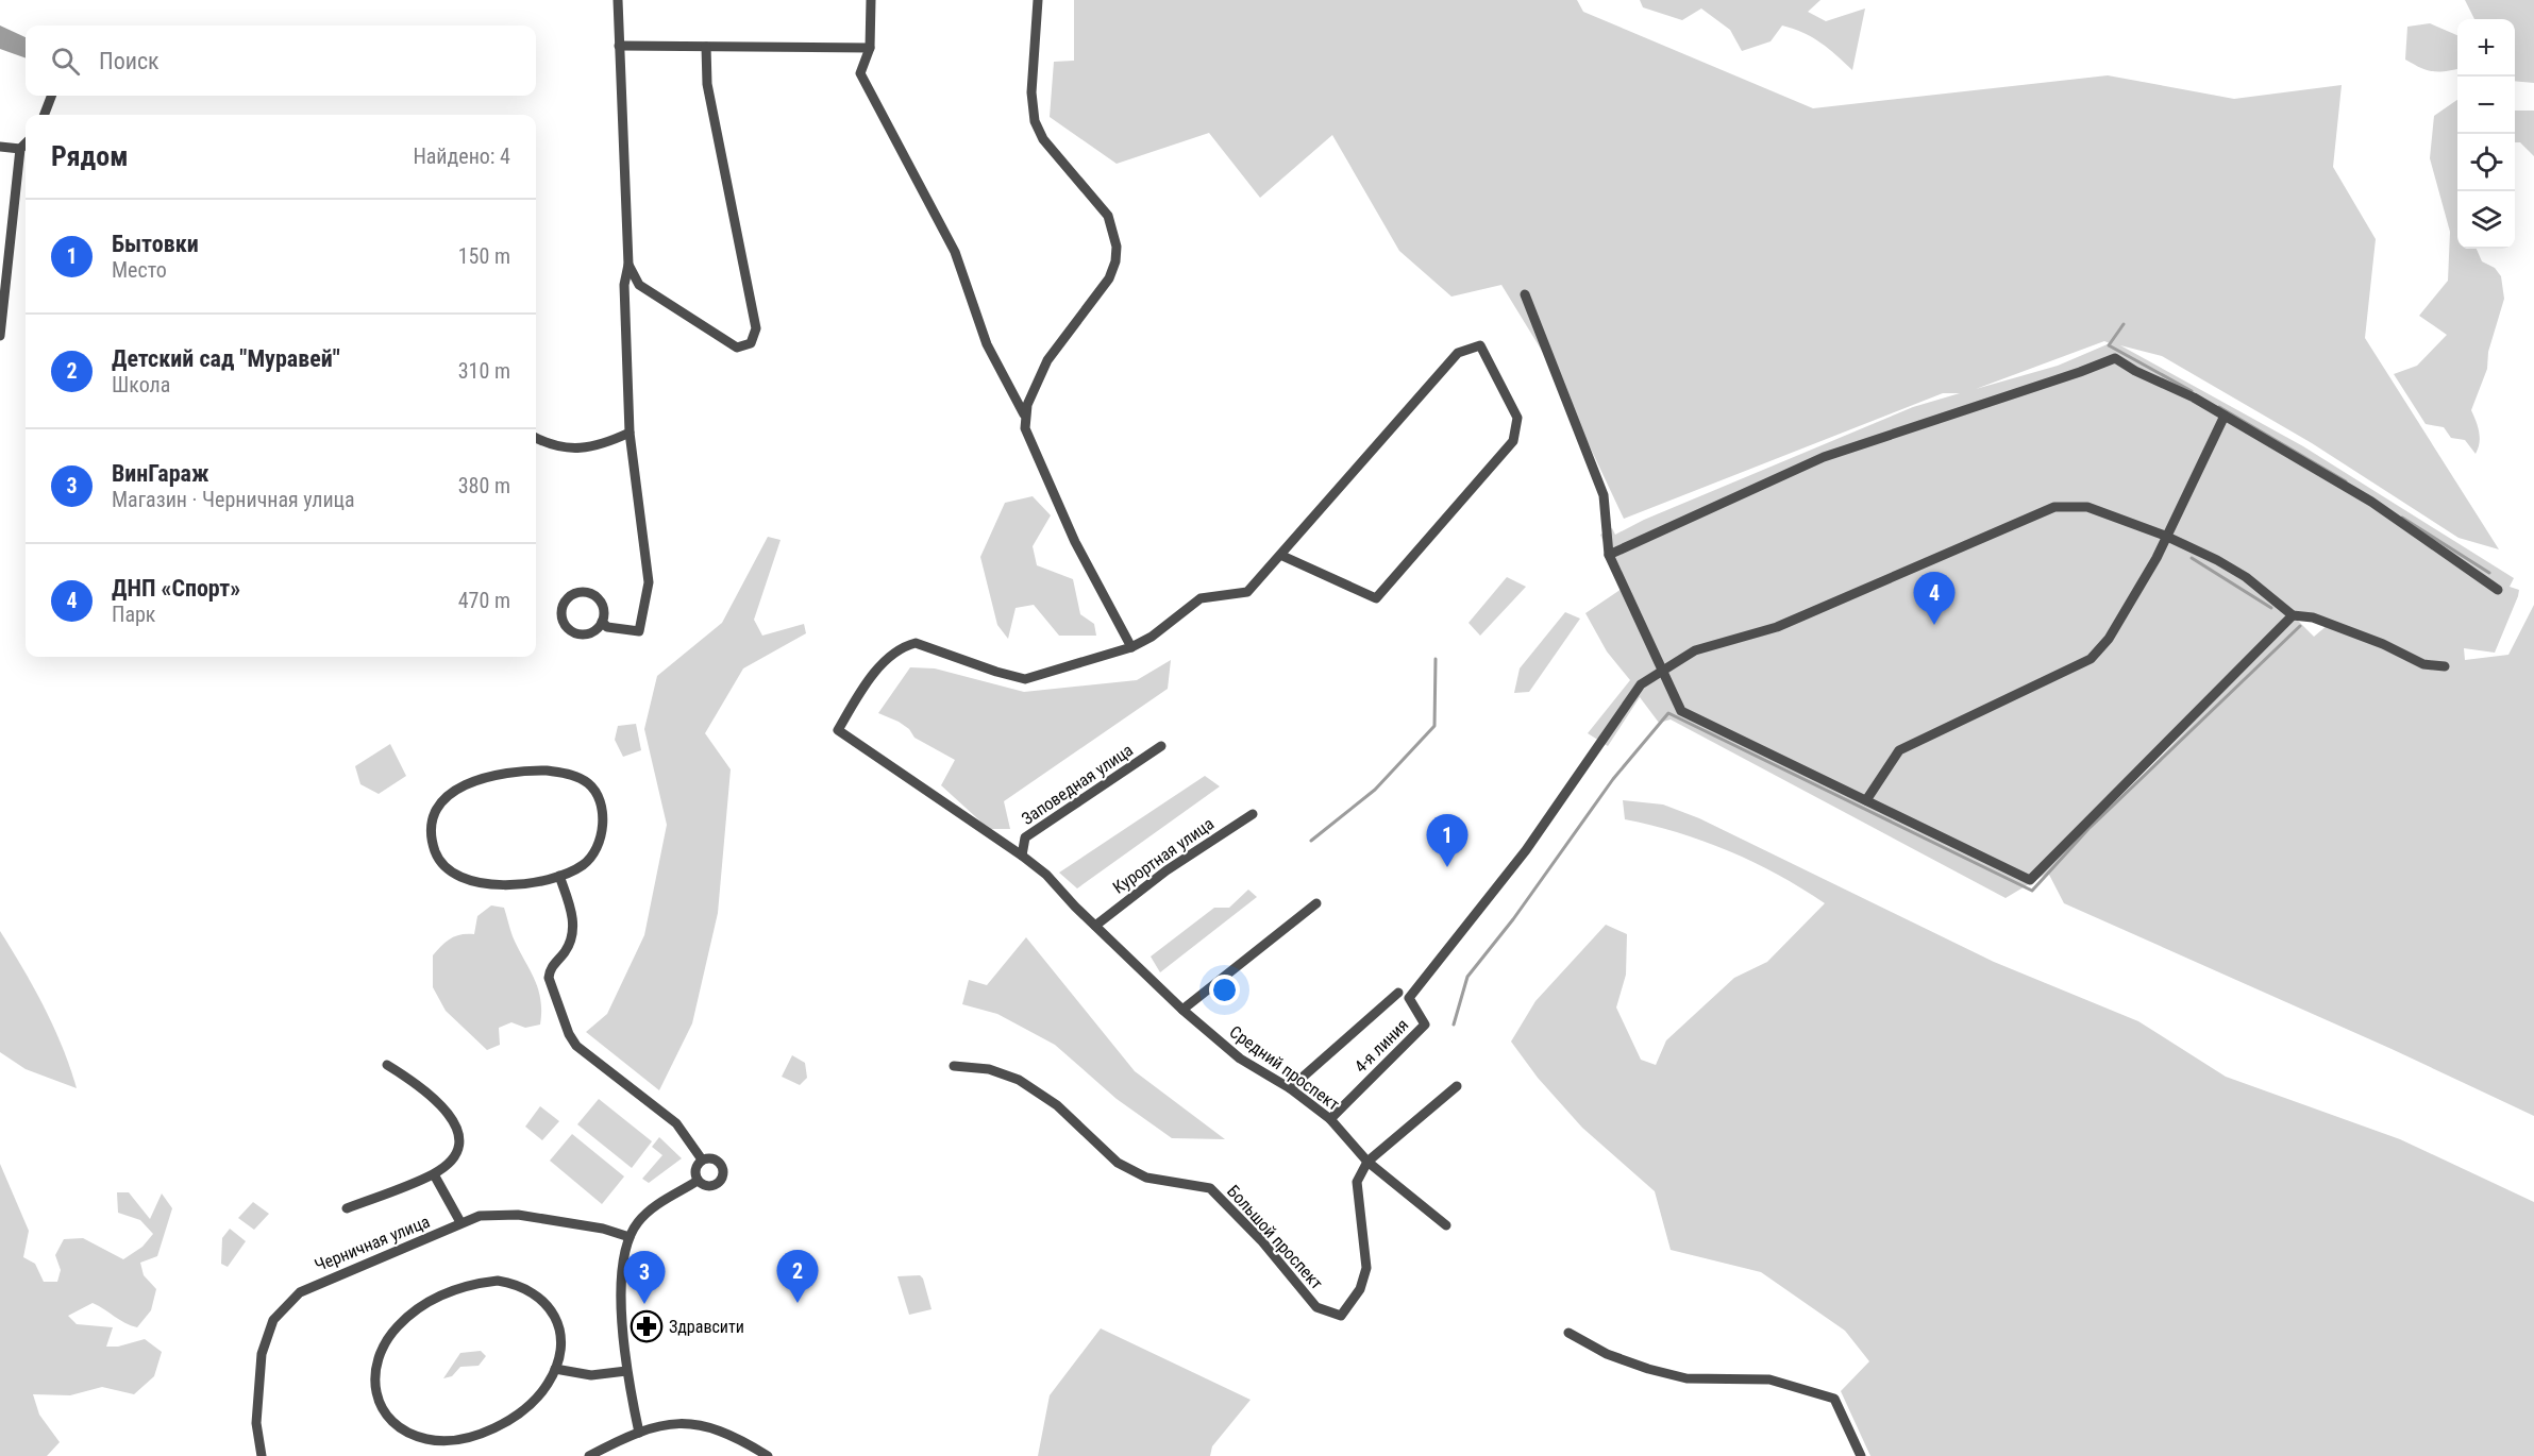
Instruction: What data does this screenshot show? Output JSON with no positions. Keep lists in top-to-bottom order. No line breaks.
{"streets":{"street":["Заповедная улица","Курортная улица","4-я линия","Средний проспект","Большой проспект","Черничная улица"]},"crossings":[["Заповедная улица","Средний проспект"],["Курортная улица","Средний проспект"],["4-я линия","Средний проспект"],["Средний проспект","Большой проспект"]],"places":{"pharmacy":["Здравсити"]},"page":{"map_buttons":["+","−"],"search":"Поиск","heading":["Рядом","Найдено: 4"],"list":[{"mark":"1","name":"Бытовки","note":"Место","value":"150 m"},{"mark":"2","name":"Детский сад \"Муравей\"","note":"Школа","value":"310 m"},{"mark":"3","name":"ВинГараж","note":"Магазин · Черничная улица","value":"380 m"},{"mark":"4","name":"ДНП «Спорт»","note":"Парк","value":"470 m"}],"pins":["4","1","2","3"]}}
